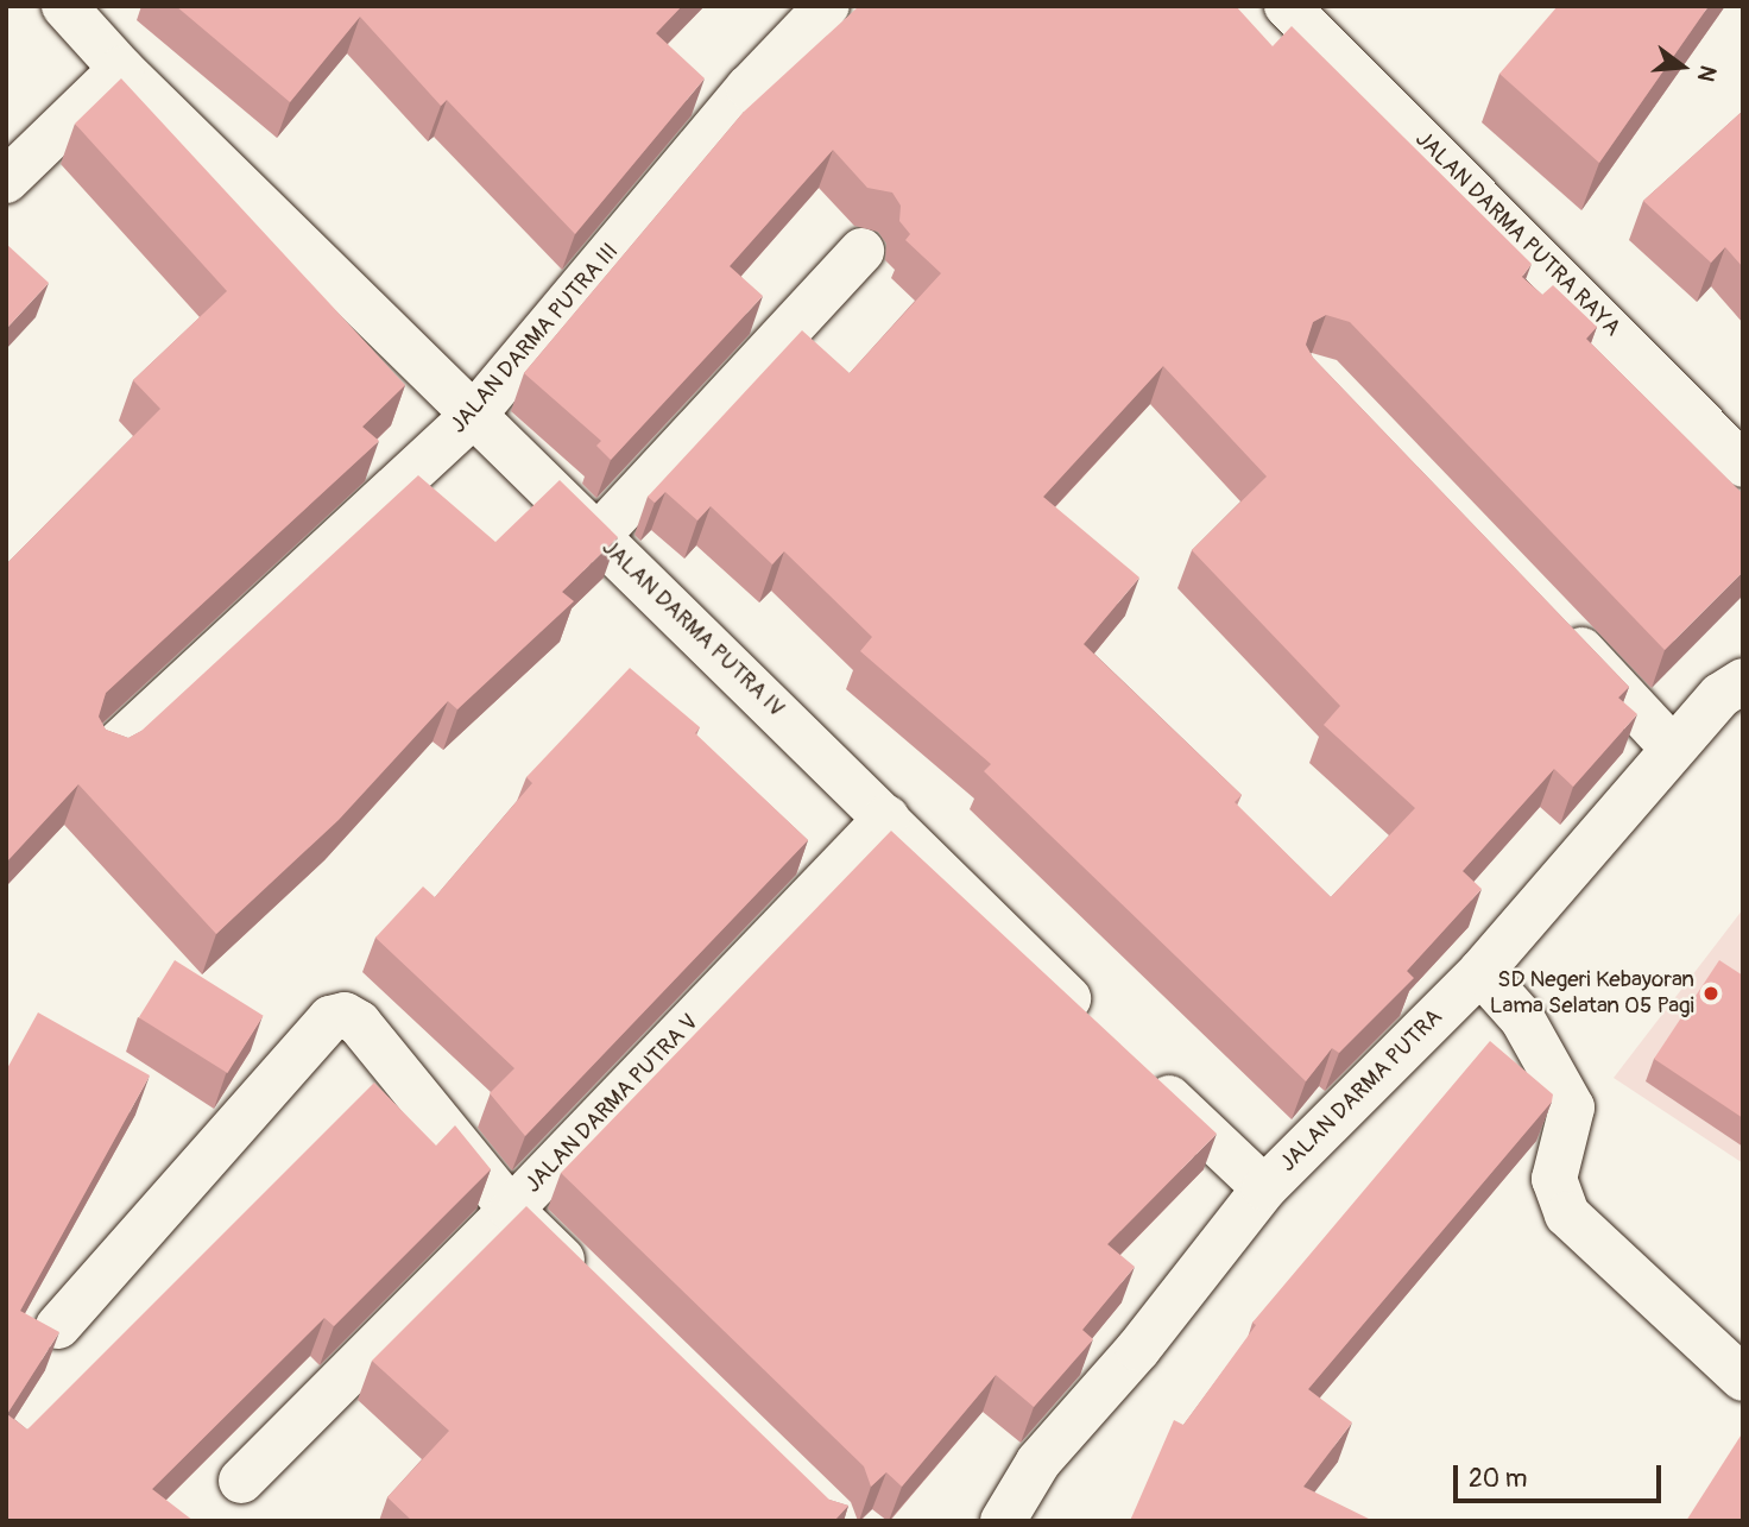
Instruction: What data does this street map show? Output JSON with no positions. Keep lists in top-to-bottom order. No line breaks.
{"streets":{"street":["JALAN DARMA PUTRA RAYA","JALAN DARMA PUTRA III","JALAN DARMA PUTRA IV","JALAN DARMA PUTRA","JALAN DARMA PUTRA V"]},"crossings":[["JALAN DARMA PUTRA III","JALAN DARMA PUTRA IV"],["JALAN DARMA PUTRA IV","JALAN DARMA PUTRA V"]],"places":["SD Negeri Kebayoran Lama Selatan 05 Pagi"],"scale_bar":"20 m","north":"right"}
